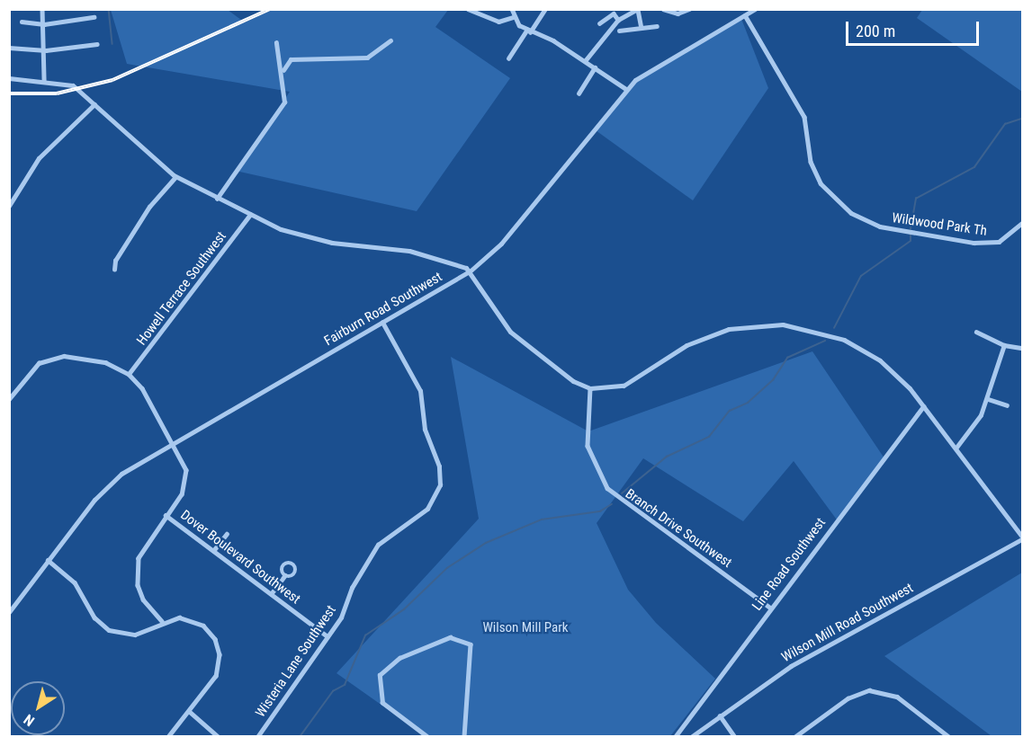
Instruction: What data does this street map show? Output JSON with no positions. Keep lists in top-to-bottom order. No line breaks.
{"streets":{"street":["Wildwood Park Th","Howell Terrace Southwest","Fairburn Road Southwest","Branch Drive Southwest","Dover Boulevard Southwest","Line Road Southwest","Wilson Mill Road Southwest","Wisteria Lane Southwest"]},"crossings":[["Wildwood Park Th","Fairburn Road Southwest"],["Fairburn Road Southwest","Wisteria Lane Southwest"],["Branch Drive Southwest","Line Road Southwest"],["Dover Boulevard Southwest","Wisteria Lane Southwest"]],"parks":["Wilson Mill Park"],"scale_bar":"200 m","north":"bottom left"}
